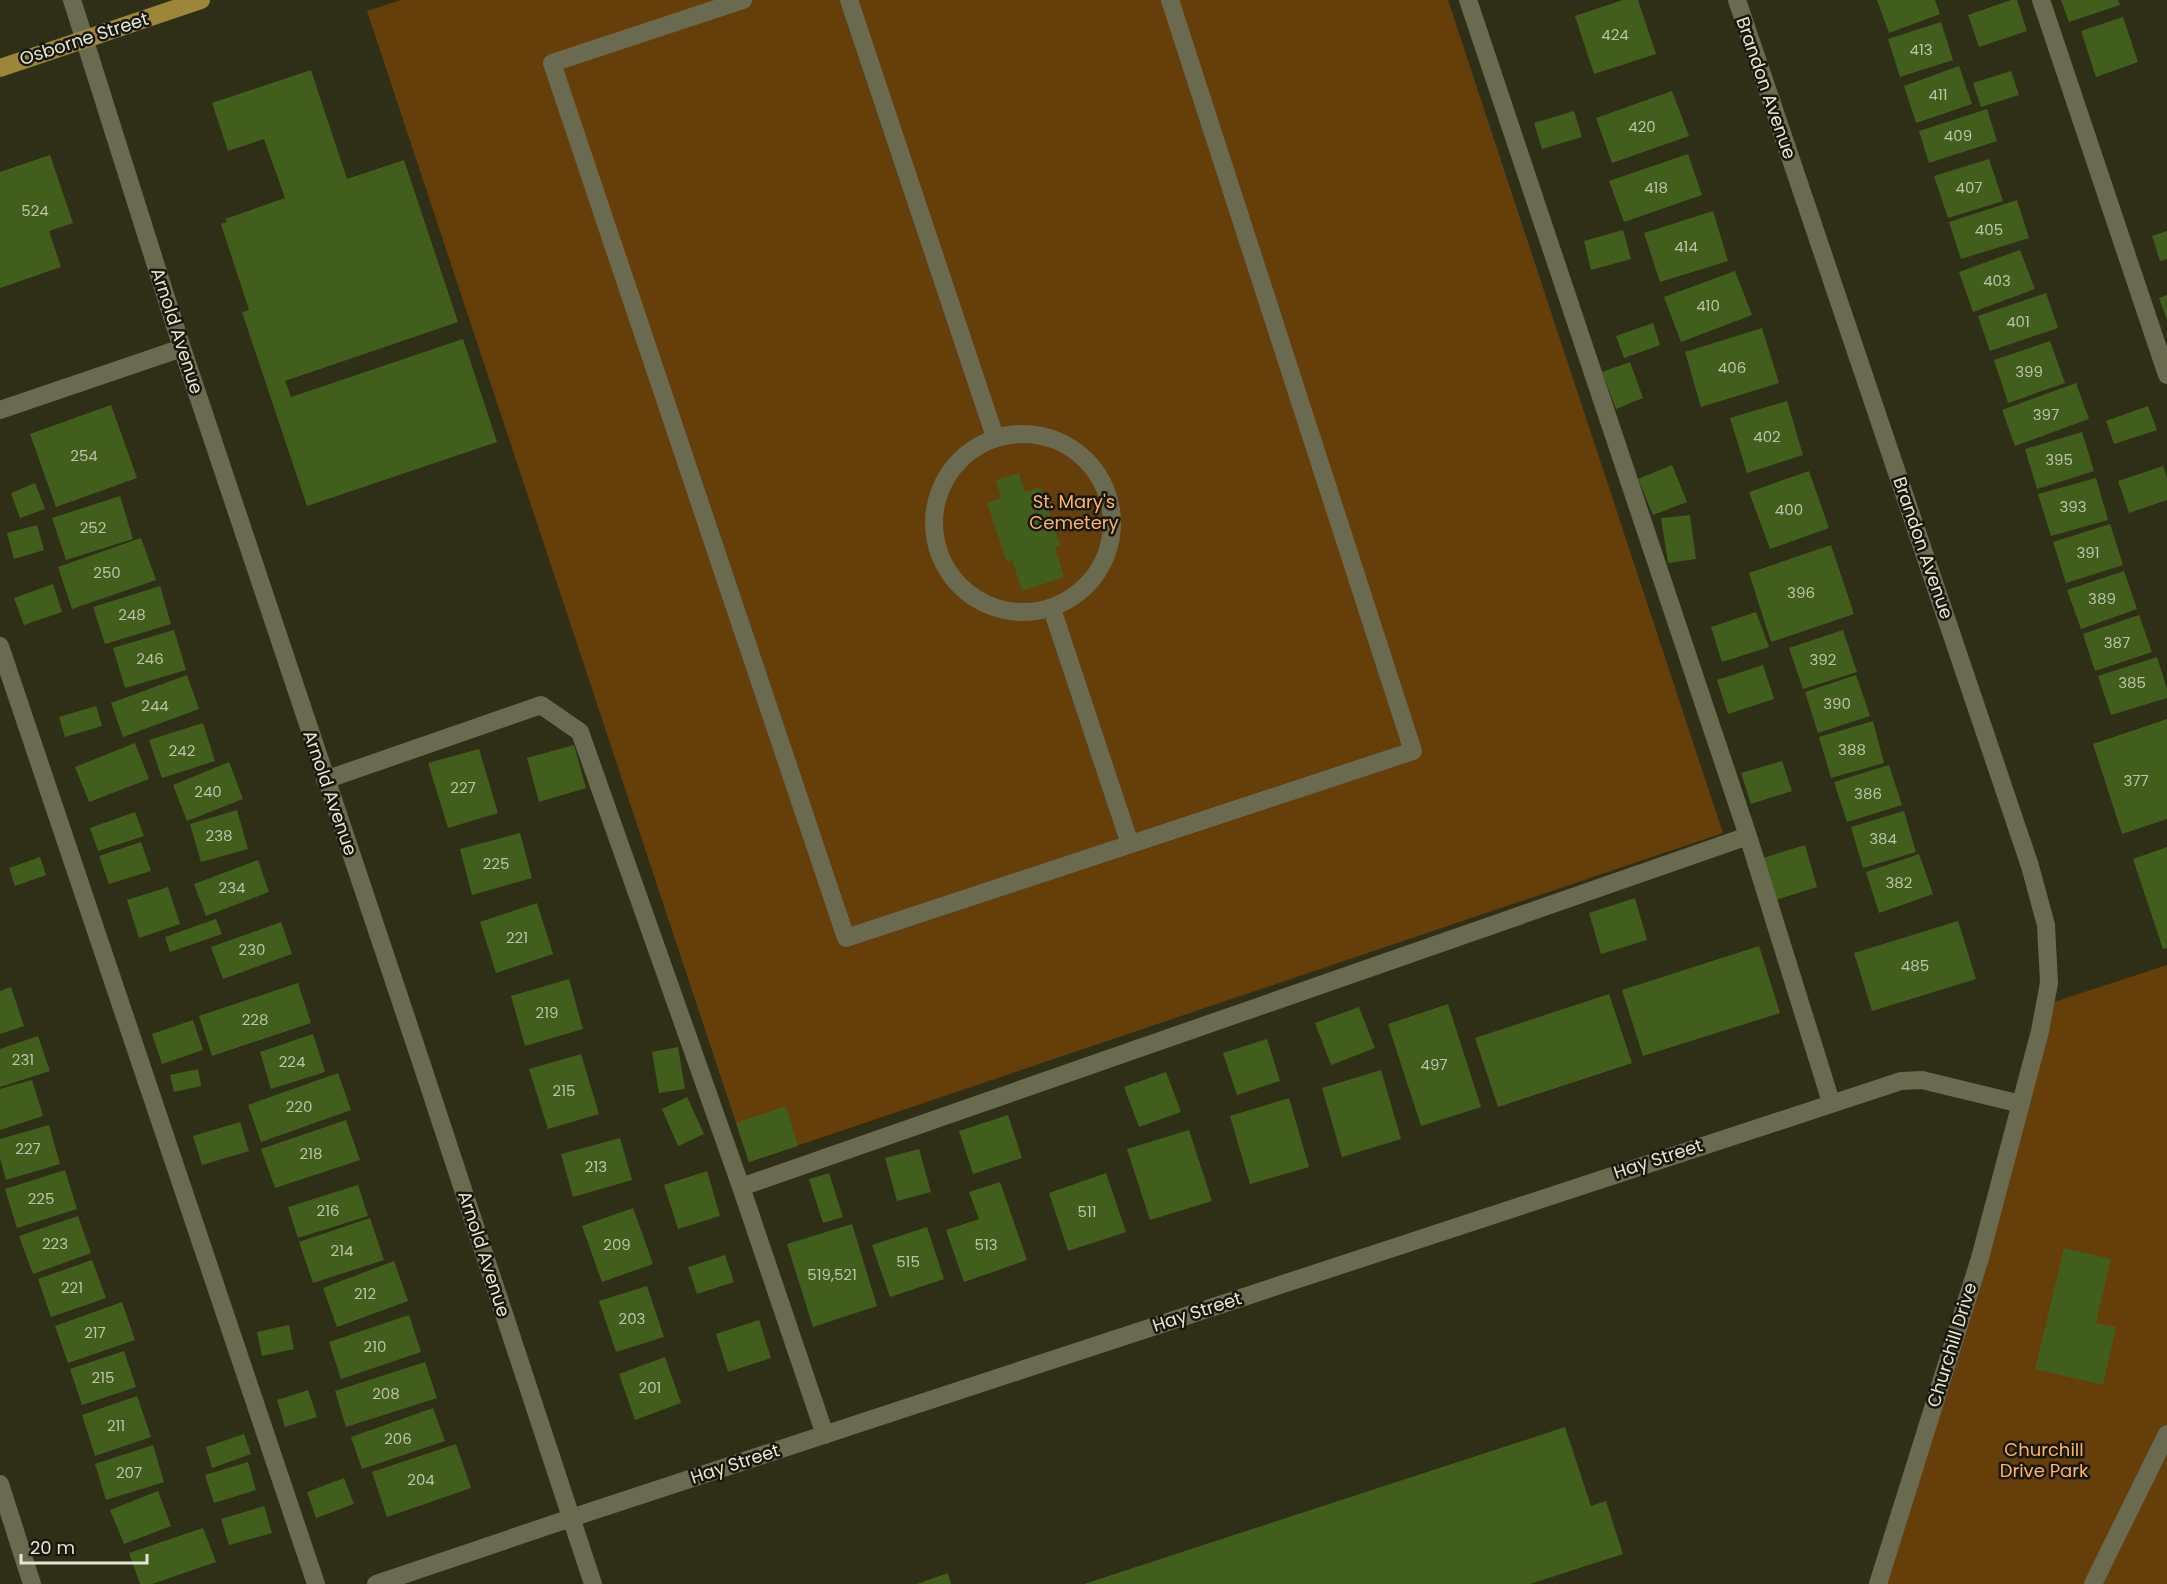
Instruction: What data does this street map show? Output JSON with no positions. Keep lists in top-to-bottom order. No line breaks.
{"streets":{"main road":["Osborne Street"],"street":["Brandon Avenue","Arnold Avenue","Hay Street","Churchill Drive"]},"crossings":[["Osborne Street","Arnold Avenue"],["Brandon Avenue","Hay Street"],["Brandon Avenue","Churchill Drive"],["Arnold Avenue","Hay Street"],["Hay Street","Churchill Drive"]],"parks":["St. Mary's Cemetery","Churchill Drive Park"],"house_numbers":["424","413","411","420","409","418","407","524","405","414","403","410","401","406","399","397","402","254","395","393","400","252","391","250","396","389","248","387","246","392","385","390","244","388","242","377","227","240","386","238","384","225","382","234","221","230","485","219","228","231","224","497","215","220","227","218","213","225","216","511","223","209","513","214","515","519,521","221","212","203","217","210","215","201","208","211","206","207","204"],"scale_bar":"20 m"}
